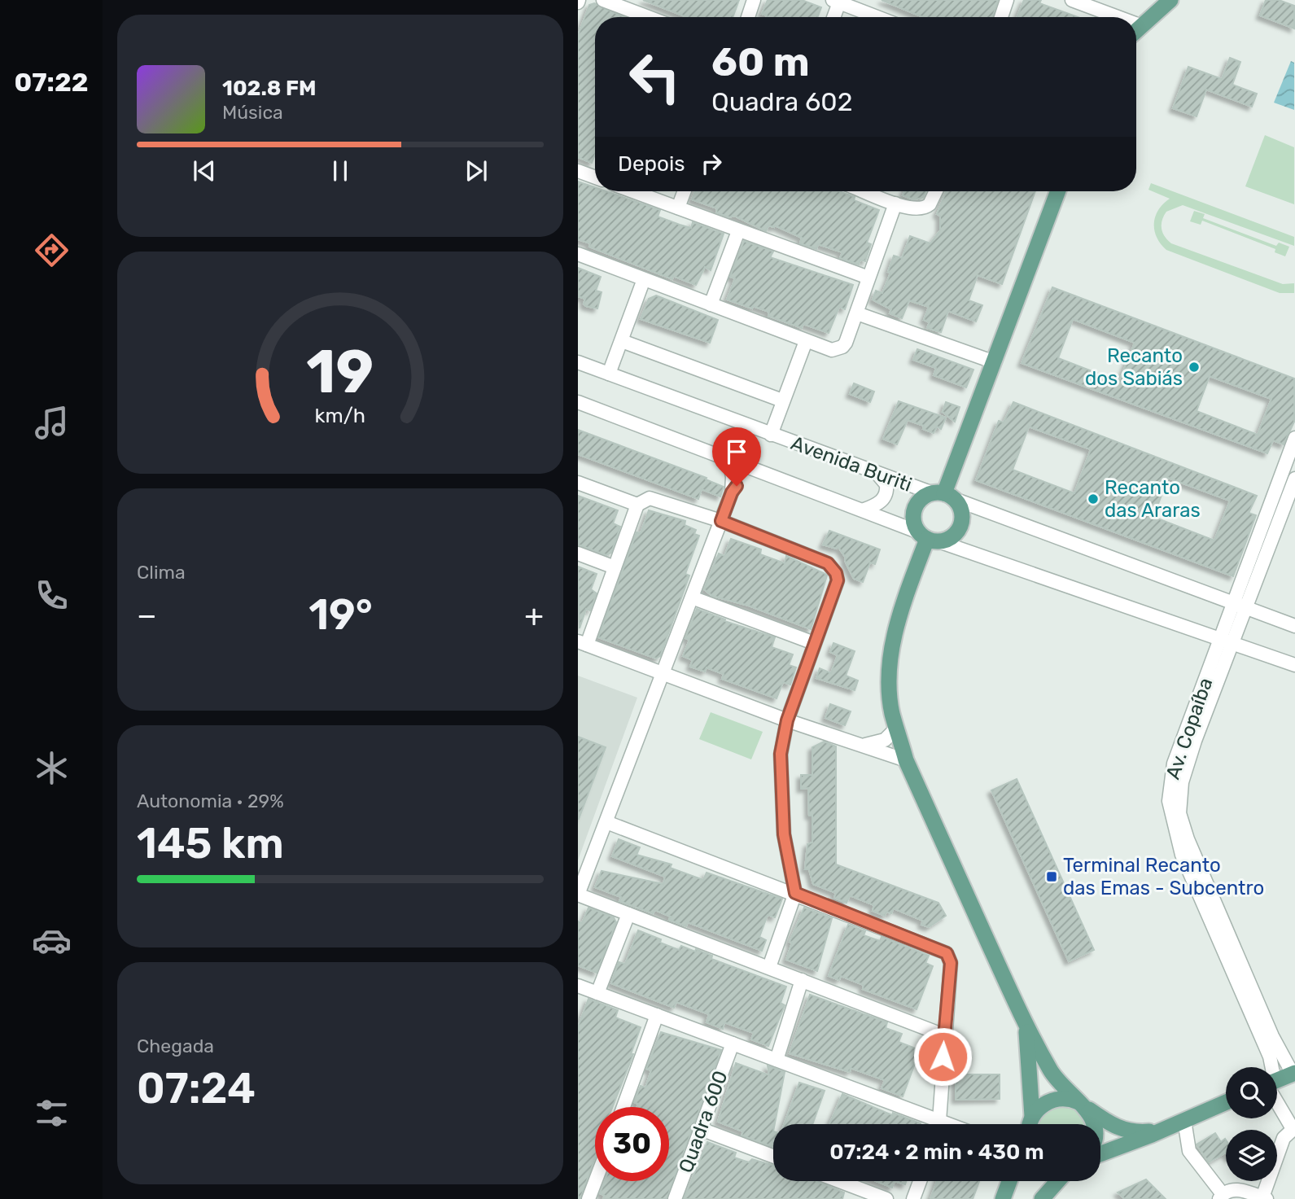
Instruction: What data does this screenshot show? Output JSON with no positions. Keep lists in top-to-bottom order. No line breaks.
{"streets":{"street":["Avenida Buriti","Av. Copaíba","Quadra 600"]},"crossings":[["Avenida Buriti","Av. Copaíba"]],"places":{"other":["Recanto dos Sabiás","Recanto das Araras"],"transit":["Terminal Recanto das Emas - Subcentro"]},"page":{"tabs":"07:22","turn":["60 m","Quadra 602"],"song":["102.8 FM","Música"],"then":"Depois","tile":["Clima",["Autonomia · 29%","145 km"],["Chegada","07:24"]],"heat":["−","19°","+"],"limit":"30","trip":"07:24 · 2 min · 430 m","gauge":["19","km/h"]}}
